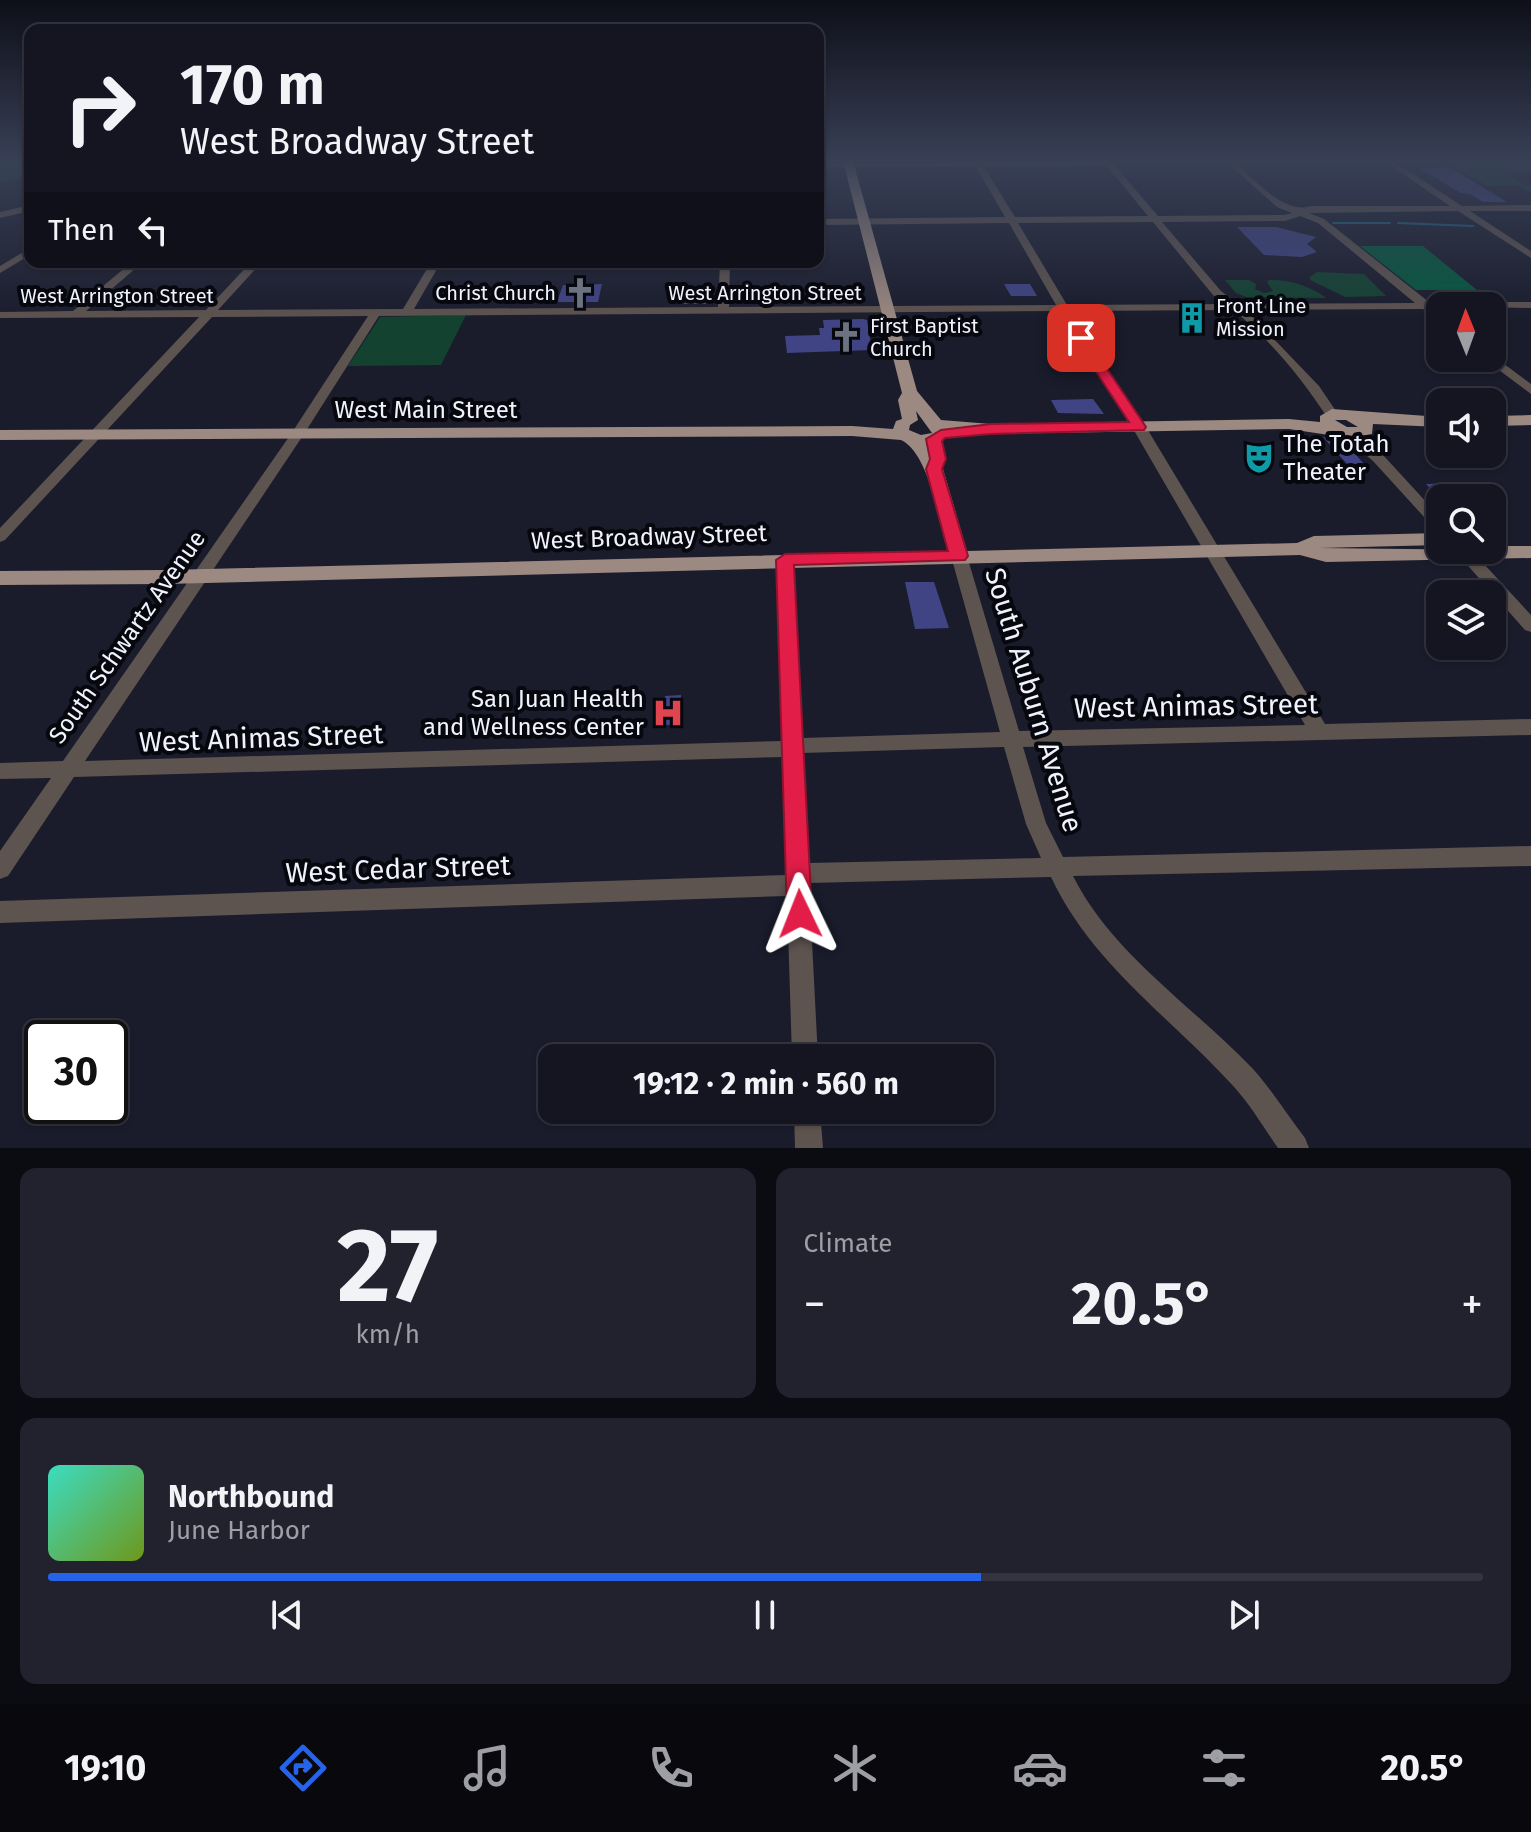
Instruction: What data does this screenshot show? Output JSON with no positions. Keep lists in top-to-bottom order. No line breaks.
{"streets":{"main road":["West Main Street","West Broadway Street","South Auburn Avenue"],"street":["West Arrington Street","South Schwartz Avenue","West Animas Street","West Cedar Street"]},"crossings":[["West Arrington Street","South Schwartz Avenue"],["West Main Street","South Schwartz Avenue"],["West Main Street","South Auburn Avenue"],["West Broadway Street","South Schwartz Avenue"],["West Broadway Street","South Auburn Avenue"],["South Schwartz Avenue","West Animas Street"],["South Auburn Avenue","West Animas Street"],["South Auburn Avenue","West Cedar Street"]],"places":{"church":["Christ Church","First Baptist Church"],"building":["Front Line Mission"],"theatre":["The Totah Theater"],"hospital":["San Juan Health and Wellness Center"]},"north":"top","page":{"turn":["170 m","West Broadway Street"],"then":"Then","limit":"30","trip":"19:12 · 2 min · 560 m","tile":[["27","km/h"],"Climate"],"heat":["−","20.5°","+"],"song":["Northbound","June Harbor"],"tabs":["19:10","20.5°"]}}
